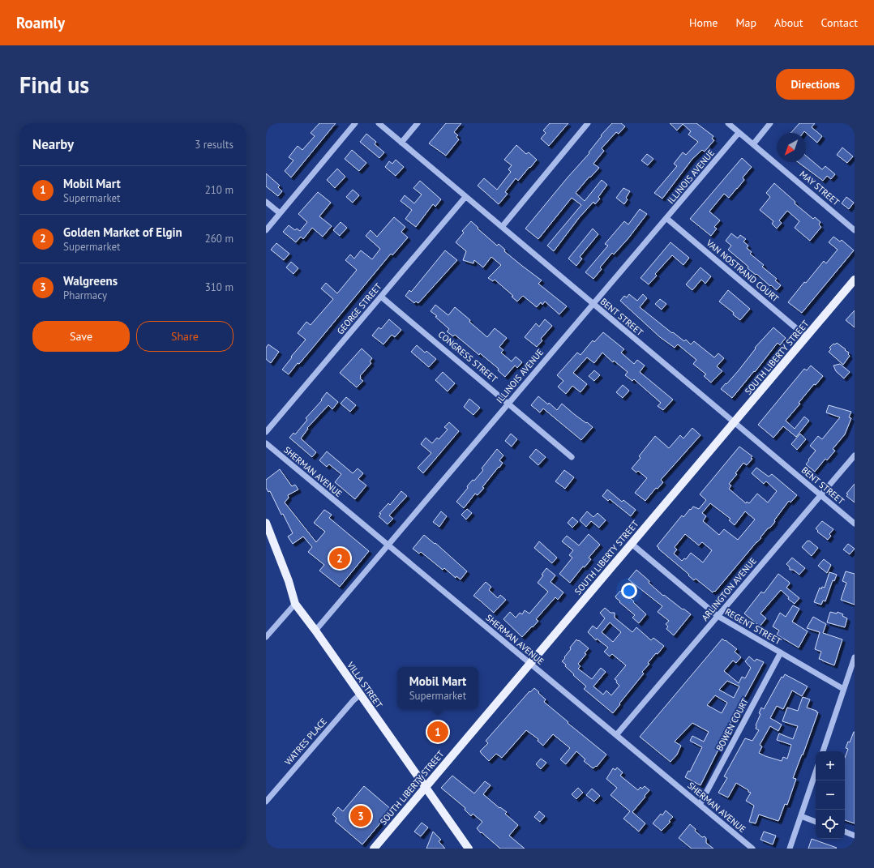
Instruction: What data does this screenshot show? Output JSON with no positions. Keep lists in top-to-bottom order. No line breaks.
{"streets":{"main road":["SOUTH LIBERTY STREET","VILLA STREET"],"street":["ILLINOIS AVENUE","MAY STREET","VAN NOSTRAND COURT","GEORGE STREET","BENT STREET","CONGRESS STREET","SHERMAN AVENUE","ARLINGTON AVENUE","REGENT STREET","BOWEN COURT","WATRES PLACE"]},"crossings":[["ILLINOIS AVENUE","MAY STREET"],["ILLINOIS AVENUE","VAN NOSTRAND COURT"],["ILLINOIS AVENUE","BENT STREET"],["ILLINOIS AVENUE","CONGRESS STREET"],["ILLINOIS AVENUE","SHERMAN AVENUE"],["ILLINOIS AVENUE","VILLA STREET"],["VAN NOSTRAND COURT","SOUTH LIBERTY STREET"],["GEORGE STREET","BENT STREET"],["GEORGE STREET","CONGRESS STREET"],["BENT STREET","SOUTH LIBERTY STREET"],["BENT STREET","ARLINGTON AVENUE"],["SOUTH LIBERTY STREET","SHERMAN AVENUE"],["SOUTH LIBERTY STREET","REGENT STREET"],["SOUTH LIBERTY STREET","VILLA STREET"],["SHERMAN AVENUE","ARLINGTON AVENUE"],["SHERMAN AVENUE","BOWEN COURT"],["ARLINGTON AVENUE","REGENT STREET"],["REGENT STREET","BOWEN COURT"],["VILLA STREET","WATRES PLACE"]],"north":"bottom left","page":{"header":"Roamly","nav":["Home","Map","About","Contact"],"buttons":["Directions",["Save","Share"]],"title":"Find us","heading":["Nearby","3 results"],"list":[{"mark":"1","name":"Mobil Mart","note":"Supermarket","value":"210 m"},{"mark":"2","name":"Golden Market of Elgin","note":"Supermarket","value":"260 m"},{"mark":"3","name":"Walgreens","note":"Pharmacy","value":"310 m"}],"pins":["2","1","3"],"popup":["Mobil Mart","Supermarket"],"map_buttons":["+","−"]}}
